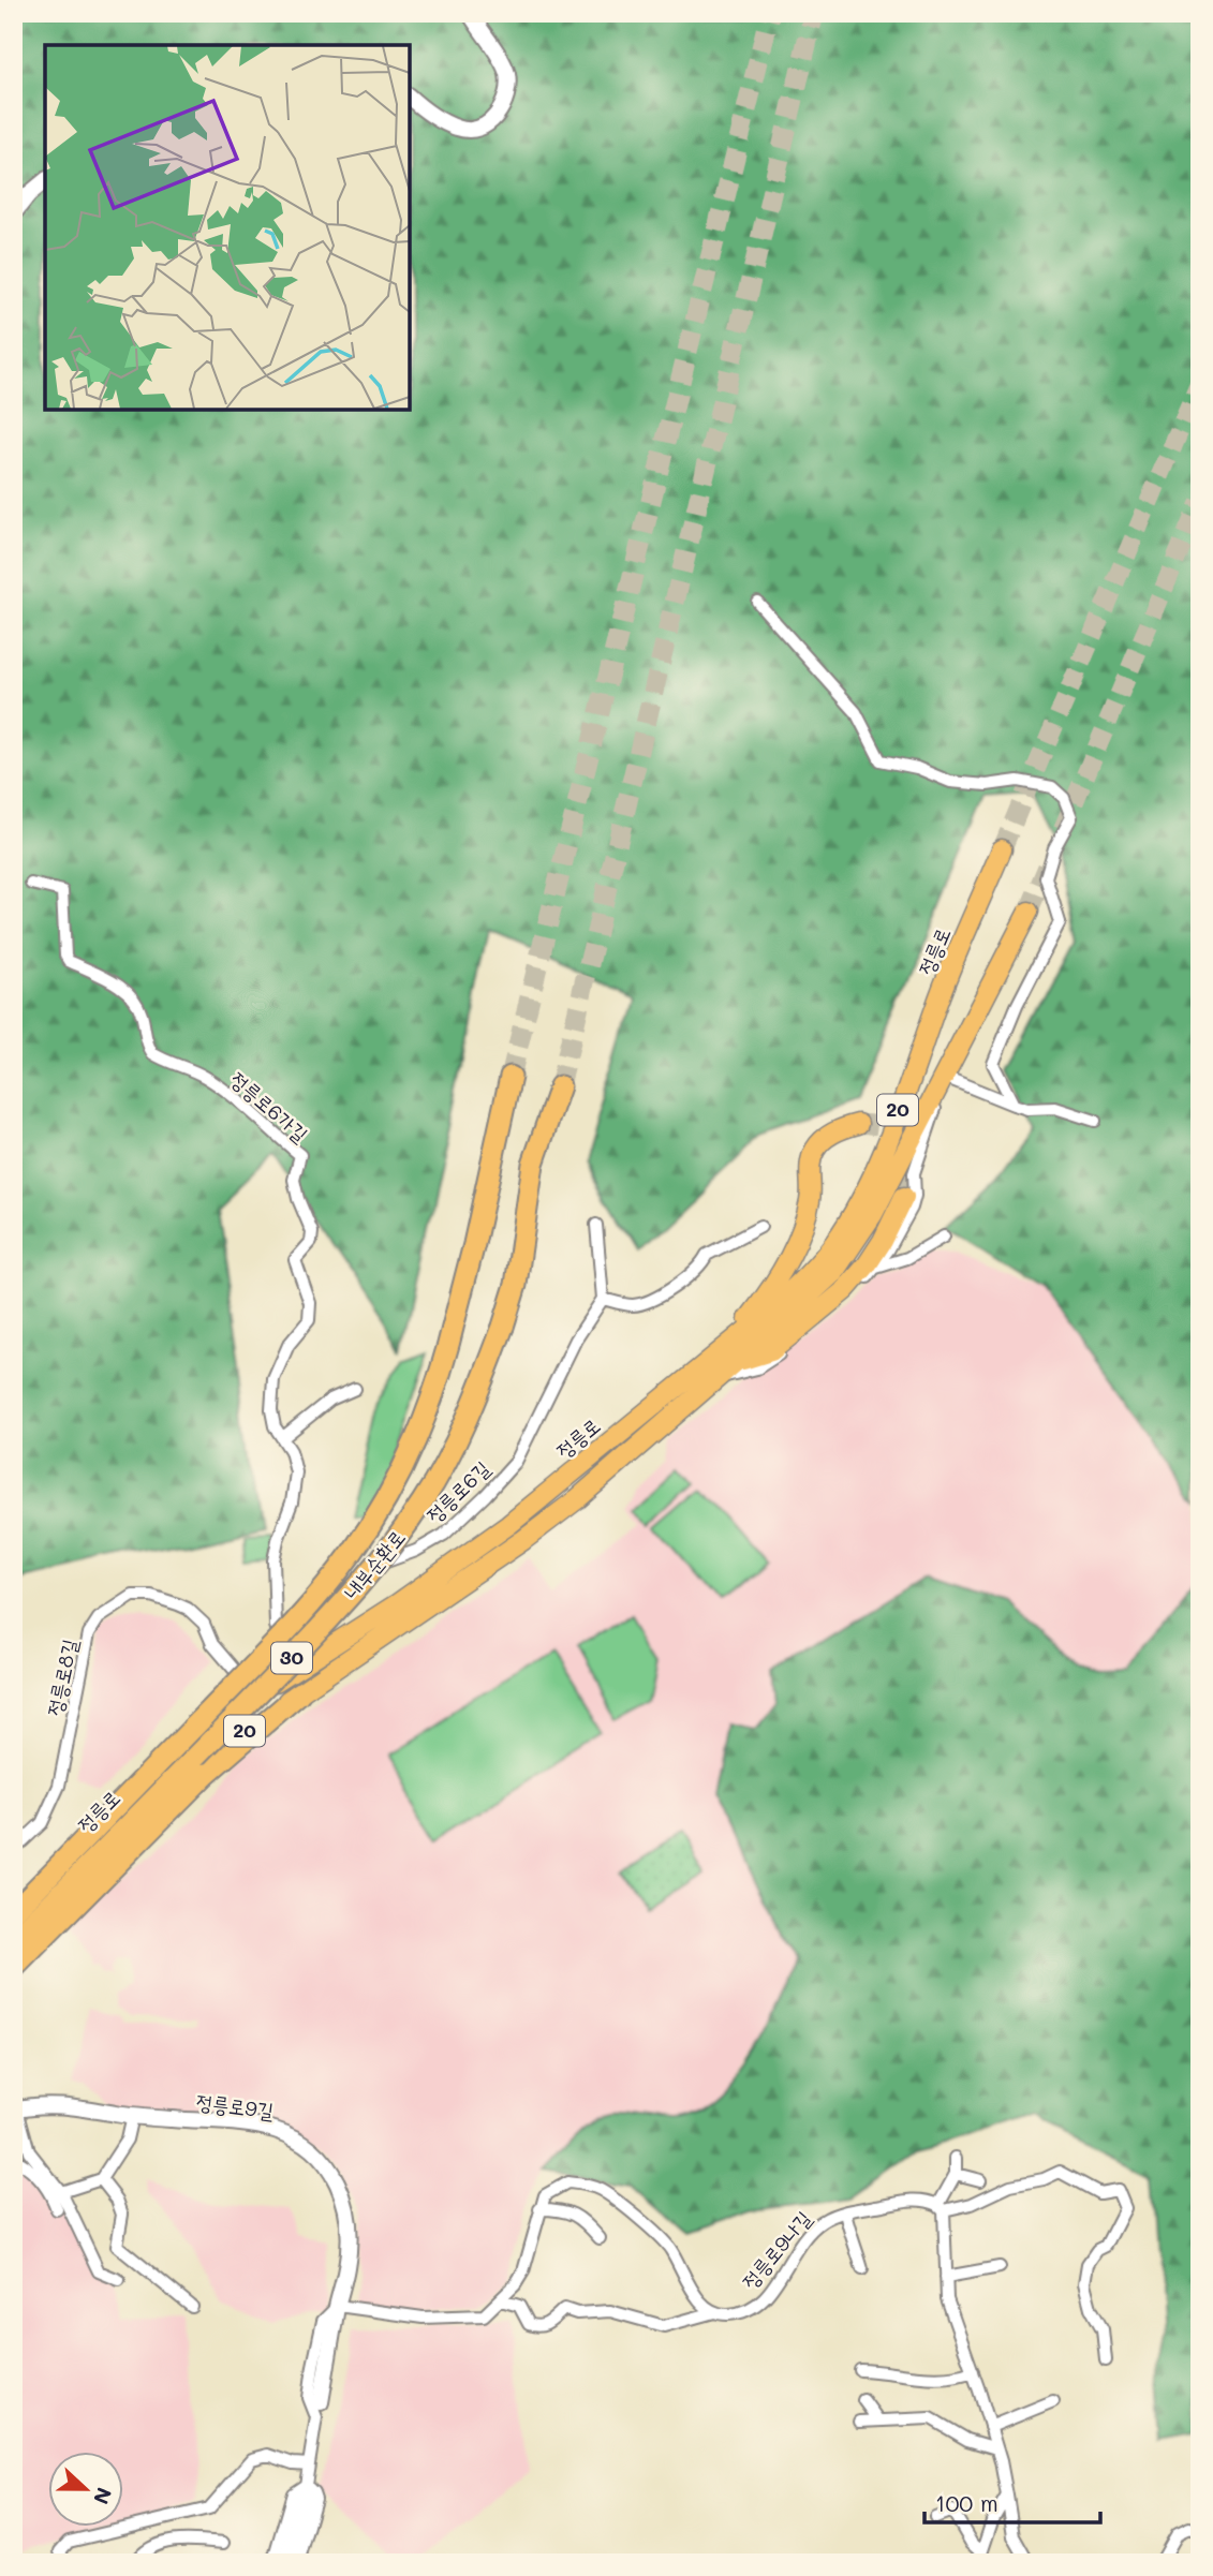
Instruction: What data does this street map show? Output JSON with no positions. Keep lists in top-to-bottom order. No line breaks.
{"streets":{"highway":["내부순환로","30"],"main road":["정릉로","20"],"street":["정릉로6가길","정릉로6길","정릉로8길","정릉로9길","정릉로9나길"]},"crossings":[["정릉로","정릉로6길"],["정릉로","정릉로8길"],["정릉로6가길","정릉로6길"],["정릉로6길","정릉로8길"]],"scale_bar":"100 m","north":"right"}
